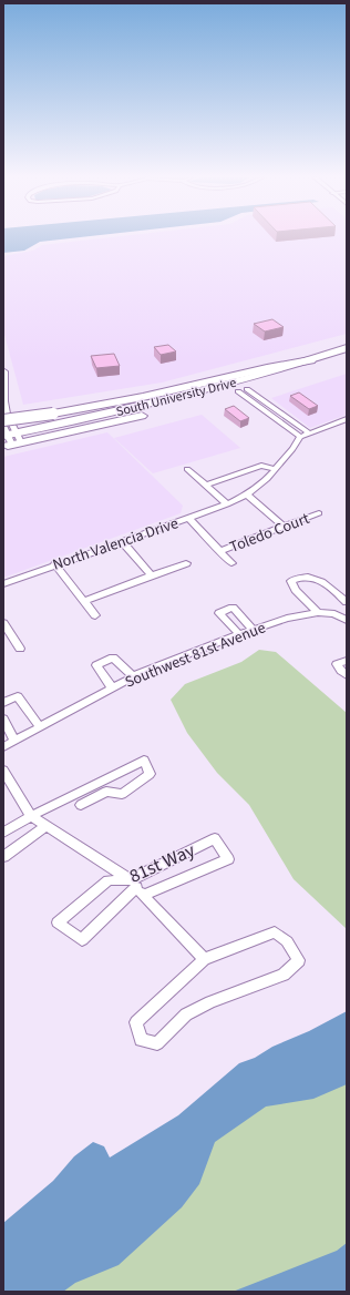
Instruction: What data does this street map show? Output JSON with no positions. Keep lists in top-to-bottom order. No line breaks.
{"streets":{"main road":["South University Drive"],"street":["Toledo Court","North Valencia Drive","Southwest 81st Avenue","81st Way"]},"crossings":[["Toledo Court","North Valencia Drive"]]}
